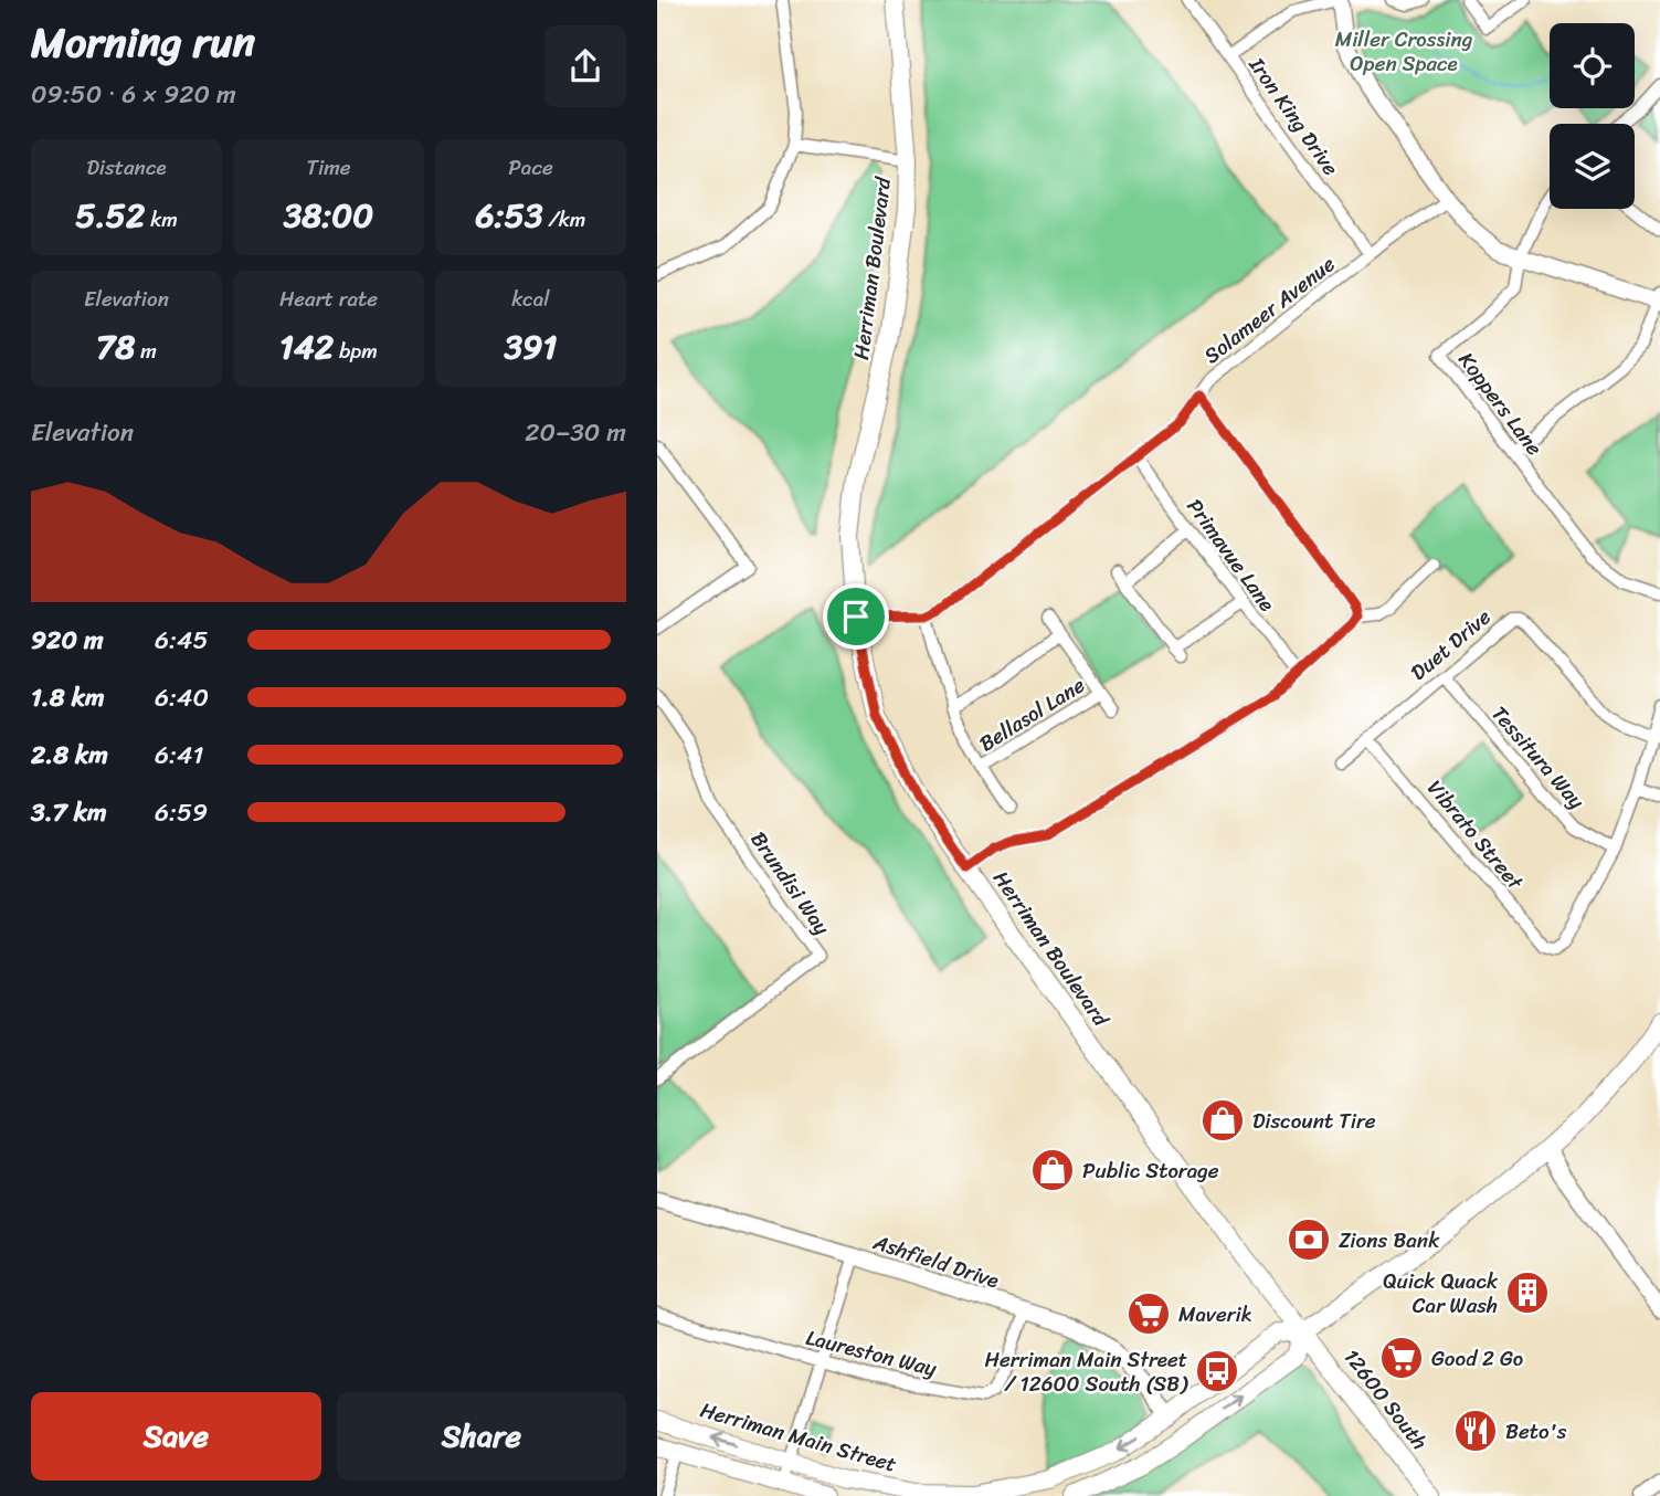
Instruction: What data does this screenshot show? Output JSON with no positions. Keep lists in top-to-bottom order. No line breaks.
{"streets":{"main road":["Herriman Boulevard","12600 South","Herriman Main Street"],"street":["Iron King Drive","Solameer Avenue","Koppers Lane","Primavue Lane","Duet Drive","Bellasol Lane","Tessitura Way","Vibrato Street","Brundisi Way","Ashfield Drive","Laureston Way"]},"crossings":[["Iron King Drive","Solameer Avenue"],["Herriman Boulevard","12600 South"],["Herriman Boulevard","Herriman Main Street"],["Solameer Avenue","Primavue Lane"],["Duet Drive","Tessitura Way"],["Duet Drive","Vibrato Street"],["Tessitura Way","Vibrato Street"],["Ashfield Drive","Laureston Way"],["Ashfield Drive","Herriman Main Street"],["12600 South","Herriman Main Street"]],"parks":["Miller Crossing Open Space"],"places":{"shop":["Discount Tire","Public Storage"],"bank":["Zions Bank"],"building":["Quick Quack Car Wash"],"supermarket":["Maverik","Good 2 Go"],"bus stop":["Herriman Main Street / 12600 South (SB)"],"restaurant":["Beto's"]},"page":{"heading":["Morning run","09:50 · 6 × 920 m"],"stats":[["Distance","5.52 km"],["Time","38:00"],["Pace","6:53 /km"],["Elevation","78 m"],["Heart rate","142 bpm"],["kcal","391"]],"chart":["Elevation","20–30 m"],"list":[{"name":"920 m","note":"6:45"},{"name":"1.8 km","note":"6:40"},{"name":"2.8 km","note":"6:41"},{"name":"3.7 km","note":"6:59"}],"buttons":["Save","Share"]}}
